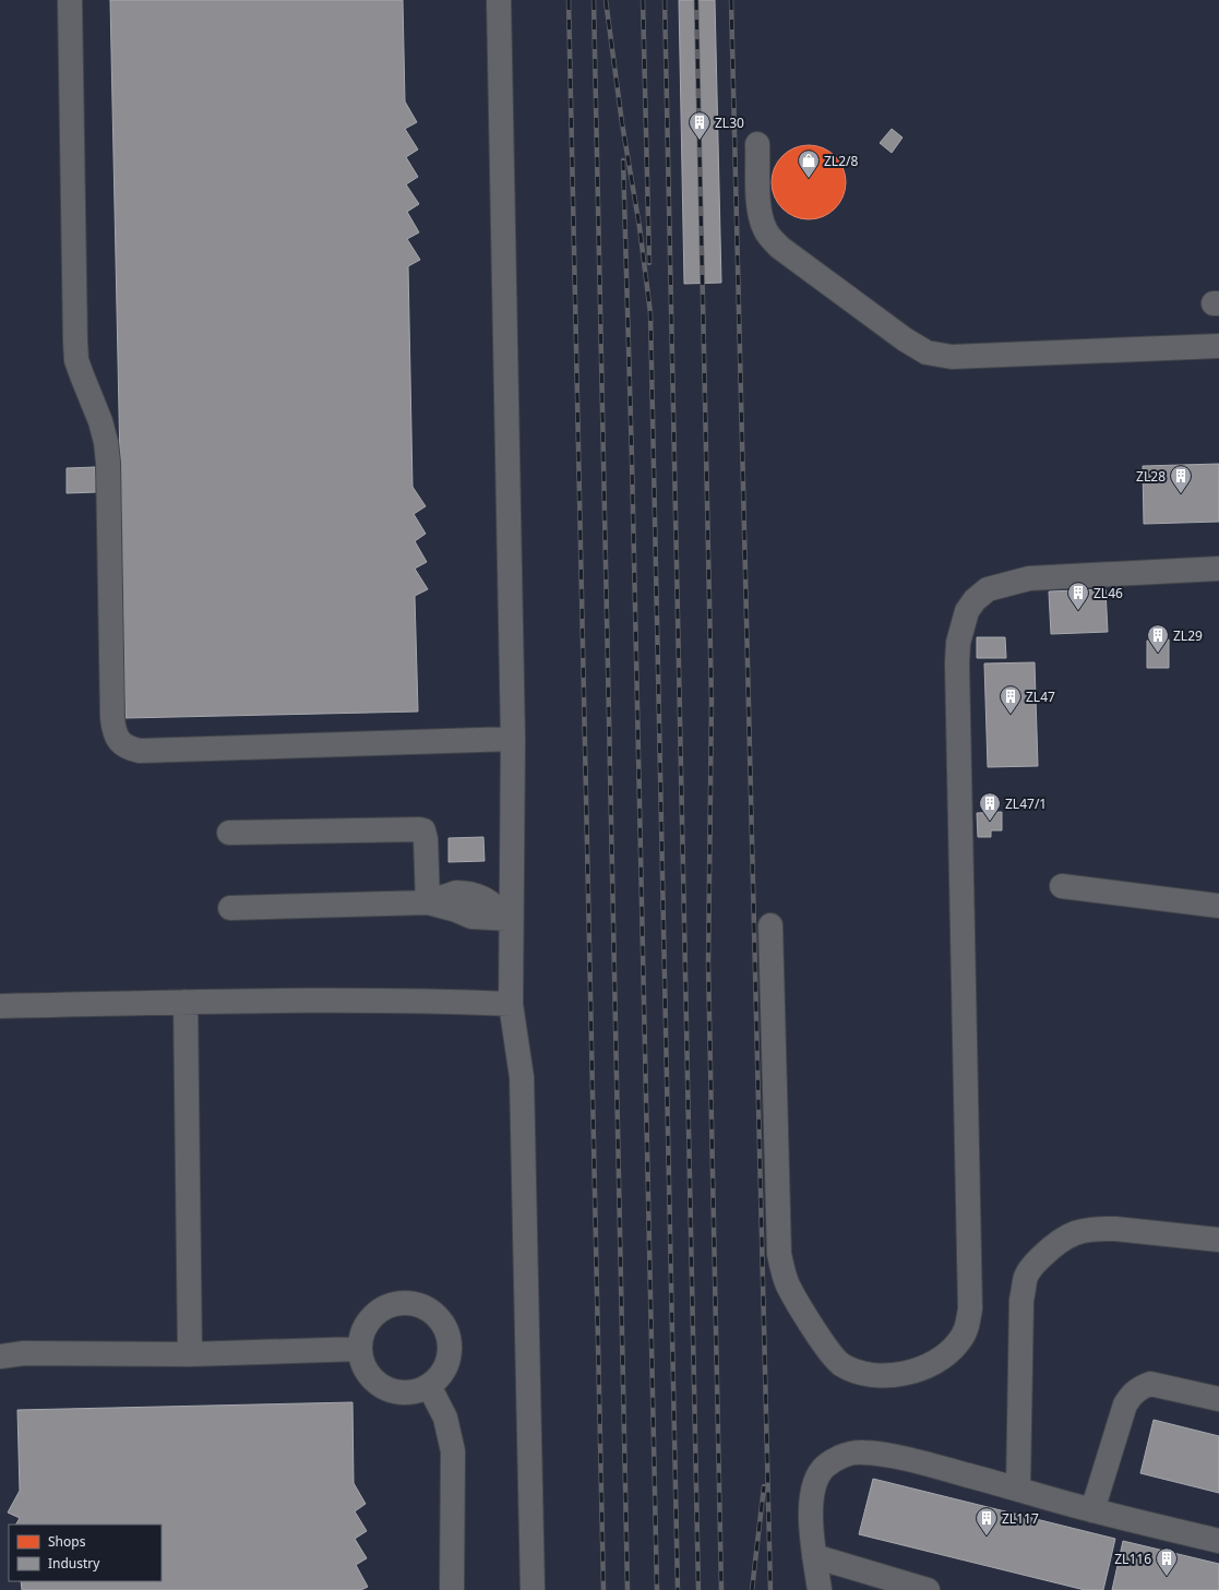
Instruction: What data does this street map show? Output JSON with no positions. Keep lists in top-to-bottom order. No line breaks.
{"places":{"building":["ZL30","ZL28","ZL46","ZL29","ZL47","ZL47/1","ZL117","ZL116"],"shop":["ZL2/8"]},"legend":["Shops","Industry"]}
